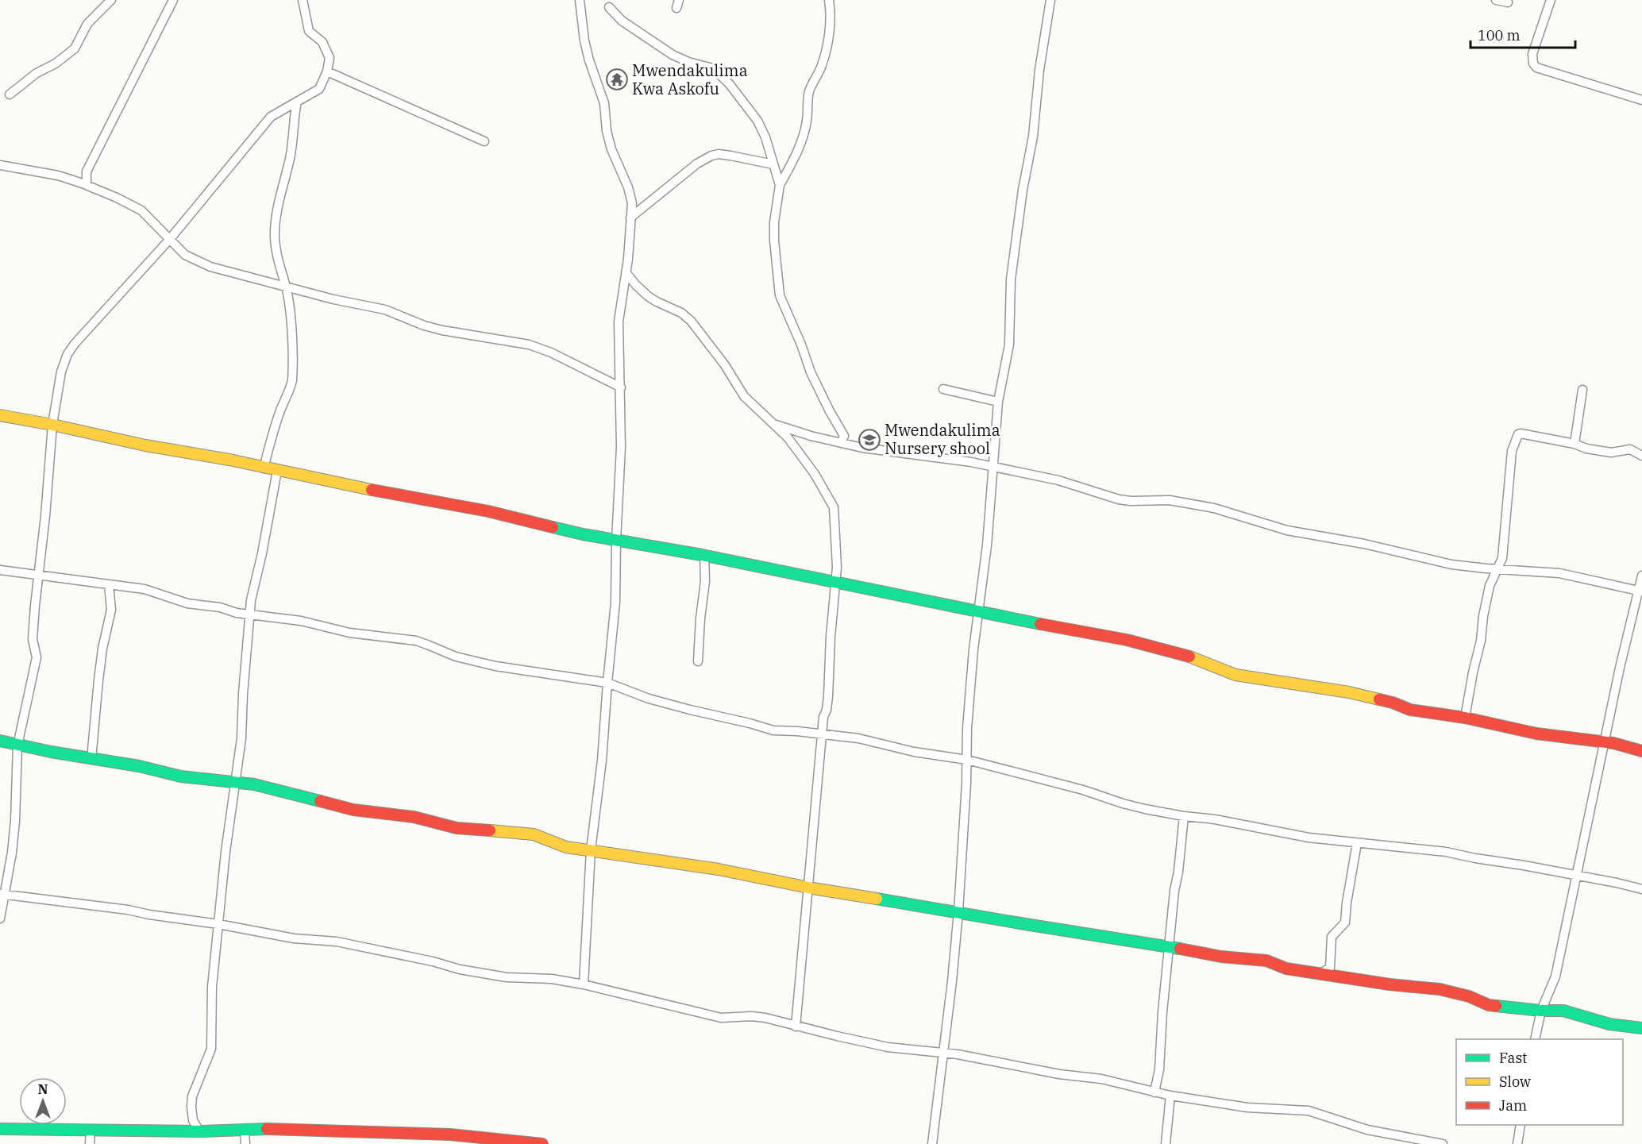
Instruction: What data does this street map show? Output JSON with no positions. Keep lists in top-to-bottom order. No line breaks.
{"places":{"temple":["Mwendakulima Kwa Askofu"],"school or university":["Mwendakulima Nursery shool"]},"legend":["Fast","Slow","Jam"],"scale_bar":"100 m","north":"top"}
